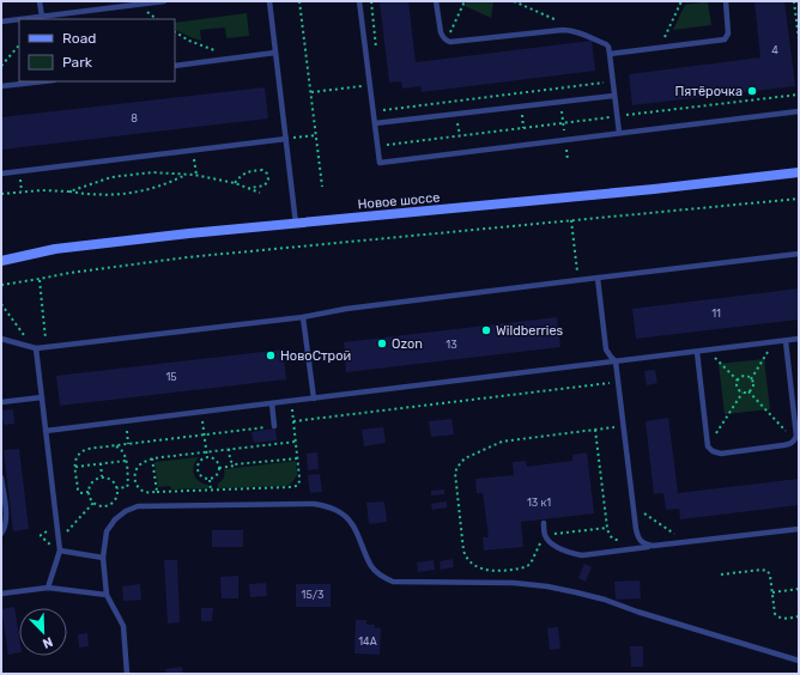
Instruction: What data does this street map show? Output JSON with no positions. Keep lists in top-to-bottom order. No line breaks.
{"streets":{"street":["Новое шоссе"]},"places":["Пятёрочка","Wildberries","Ozon","НовоСтрой"],"house_numbers":["4","8","11","13","15","13 к1","15/3","14А"],"legend":["Road","Park"],"north":"bottom right"}
